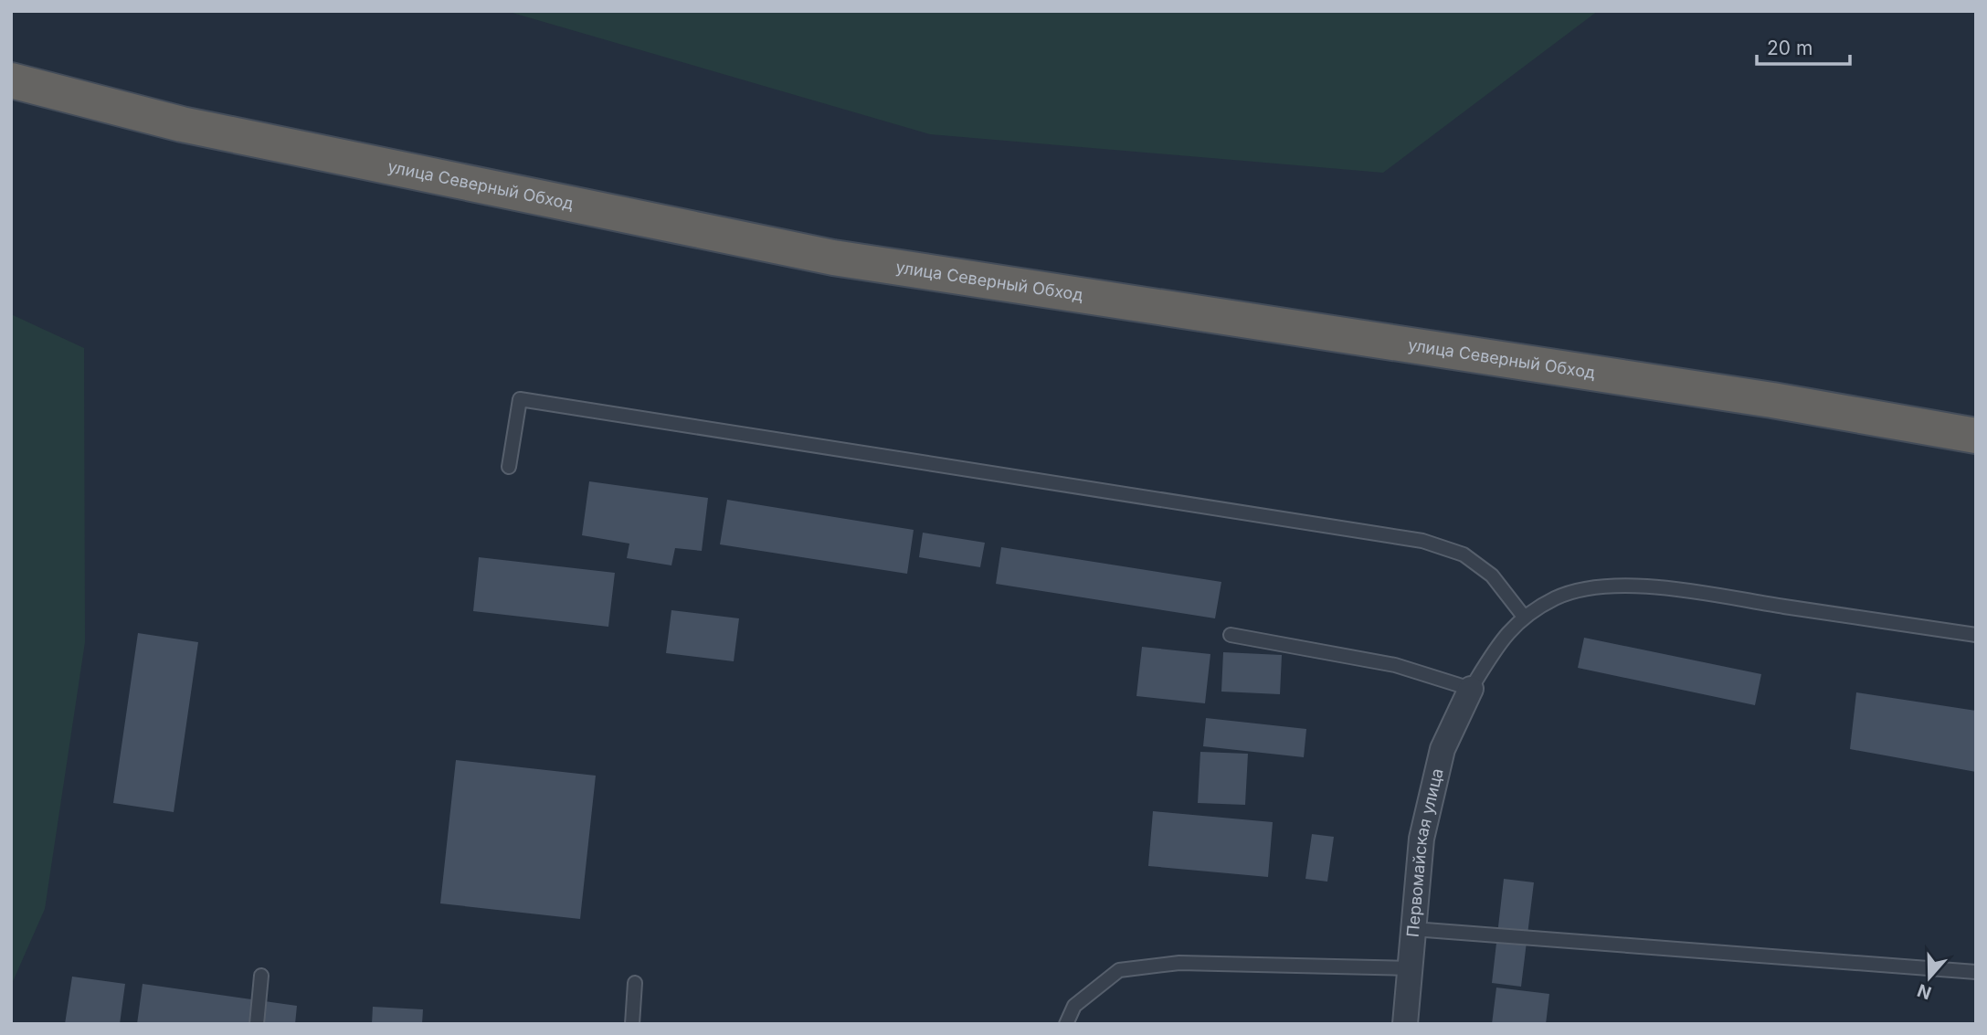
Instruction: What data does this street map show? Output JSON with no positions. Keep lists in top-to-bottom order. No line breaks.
{"streets":{"highway":["улица Северный Обход"],"street":["Первомайская улица"]},"scale_bar":"20 m","north":"bottom"}
